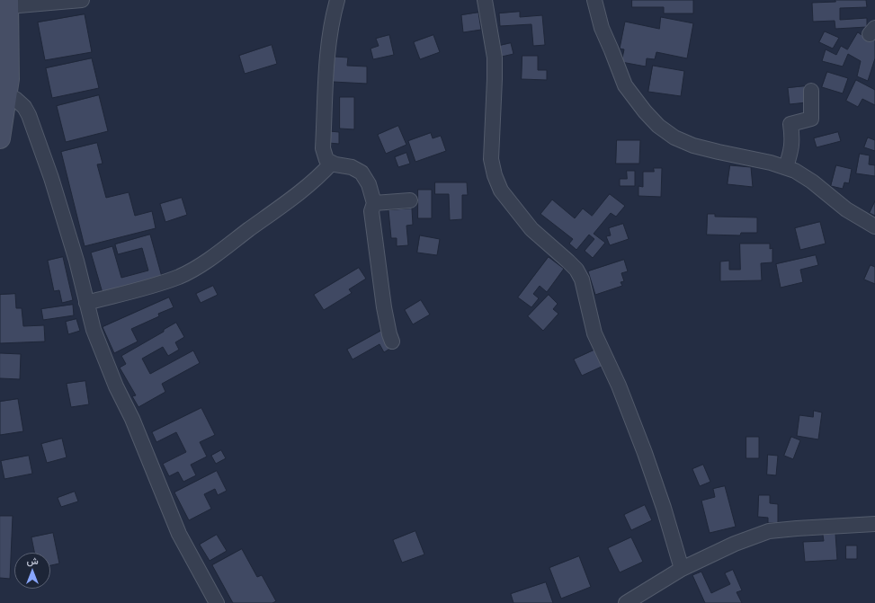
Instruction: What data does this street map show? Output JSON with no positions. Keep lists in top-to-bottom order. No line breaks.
{"north":"top"}
